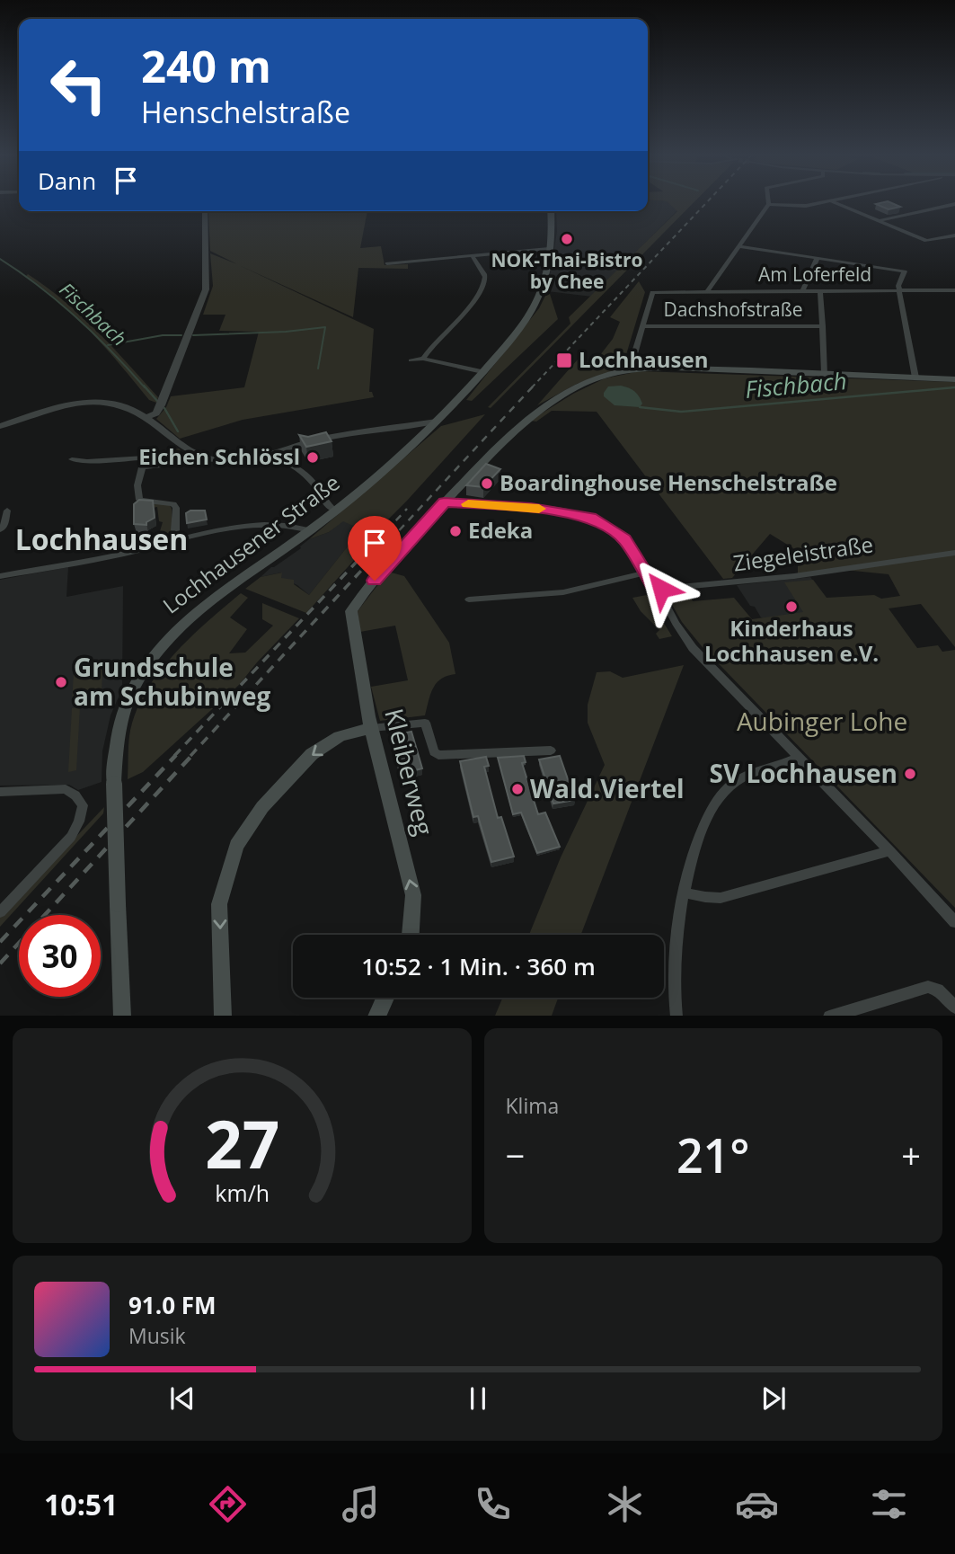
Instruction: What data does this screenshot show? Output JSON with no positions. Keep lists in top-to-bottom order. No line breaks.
{"streets":{"main road":["Lochhausener Straße","Kleiberweg"],"street":["Am Loferfeld","Dachshofstraße","Ziegeleistraße"]},"crossings":[["Am Loferfeld","Dachshofstraße"]],"one_way":["Kleiberweg"],"districts":["Lochhausen"],"water":["Fischbach"],"parks":["Aubinger Lohe"],"places":{"other":["NOK-Thai-Bistro by Chee","Eichen Schlössl","Boardinghouse Henschelstraße","Edeka","Kinderhaus Lochhausen e.V.","Grundschule am Schubinweg","SV Lochhausen","Wald.Viertel"],"transit":["Lochhausen"]},"page":{"turn":["240 m","Henschelstraße"],"then":"Dann","limit":"30","trip":"10:52 · 1 Min. · 360 m","tile":"Klima","heat":["−","21°","+"],"song":["91.0 FM","Musik"],"tabs":"10:51","gauge":["27","km/h"]}}
